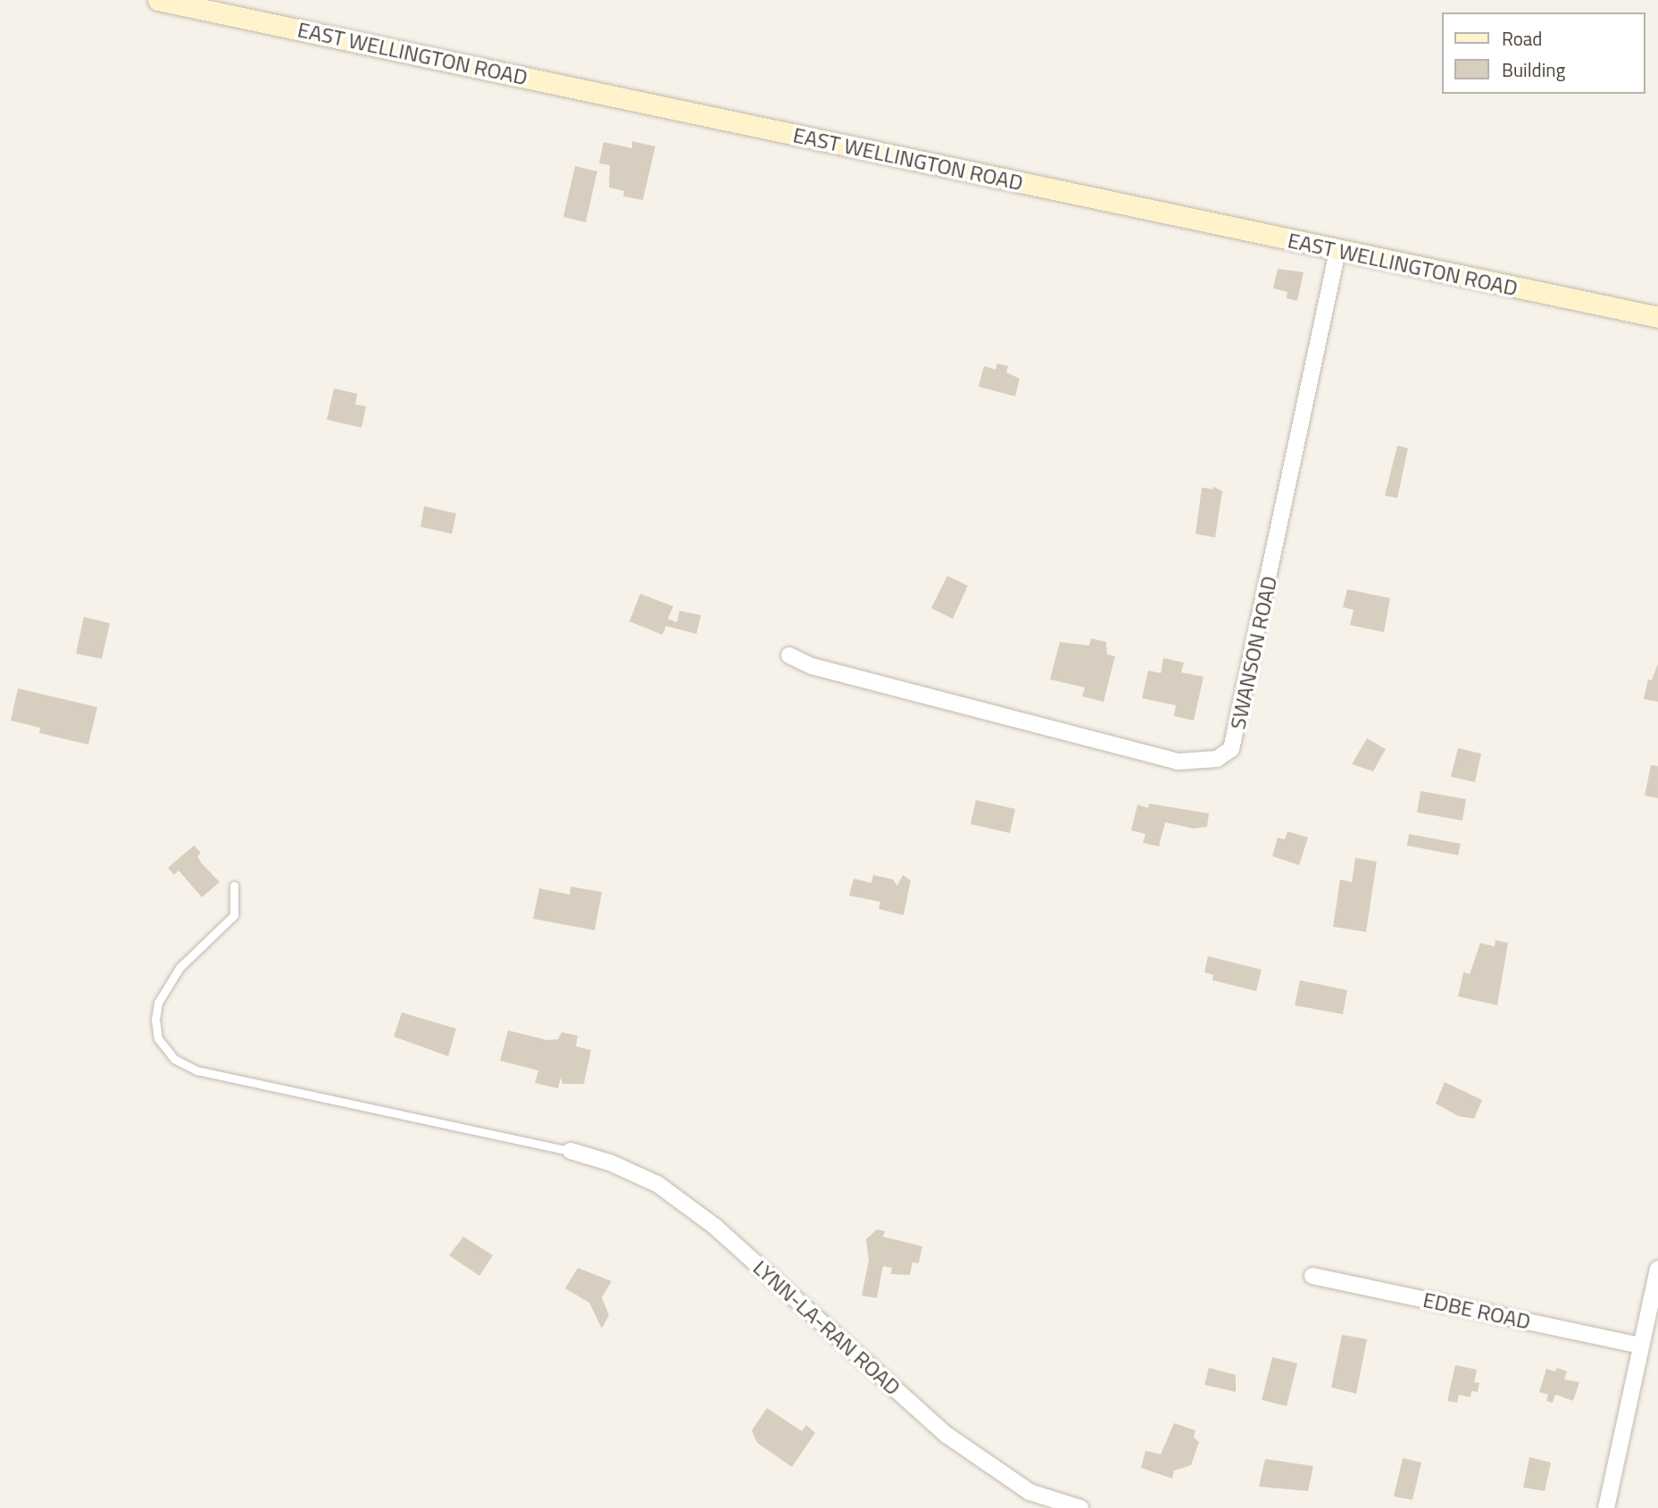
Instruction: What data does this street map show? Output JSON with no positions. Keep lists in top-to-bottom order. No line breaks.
{"streets":{"street":["EAST WELLINGTON ROAD","SWANSON ROAD","EDBE ROAD","LYNN-LA-RAN ROAD"]},"crossings":[["EAST WELLINGTON ROAD","SWANSON ROAD"]],"legend":["Road","Building"]}
